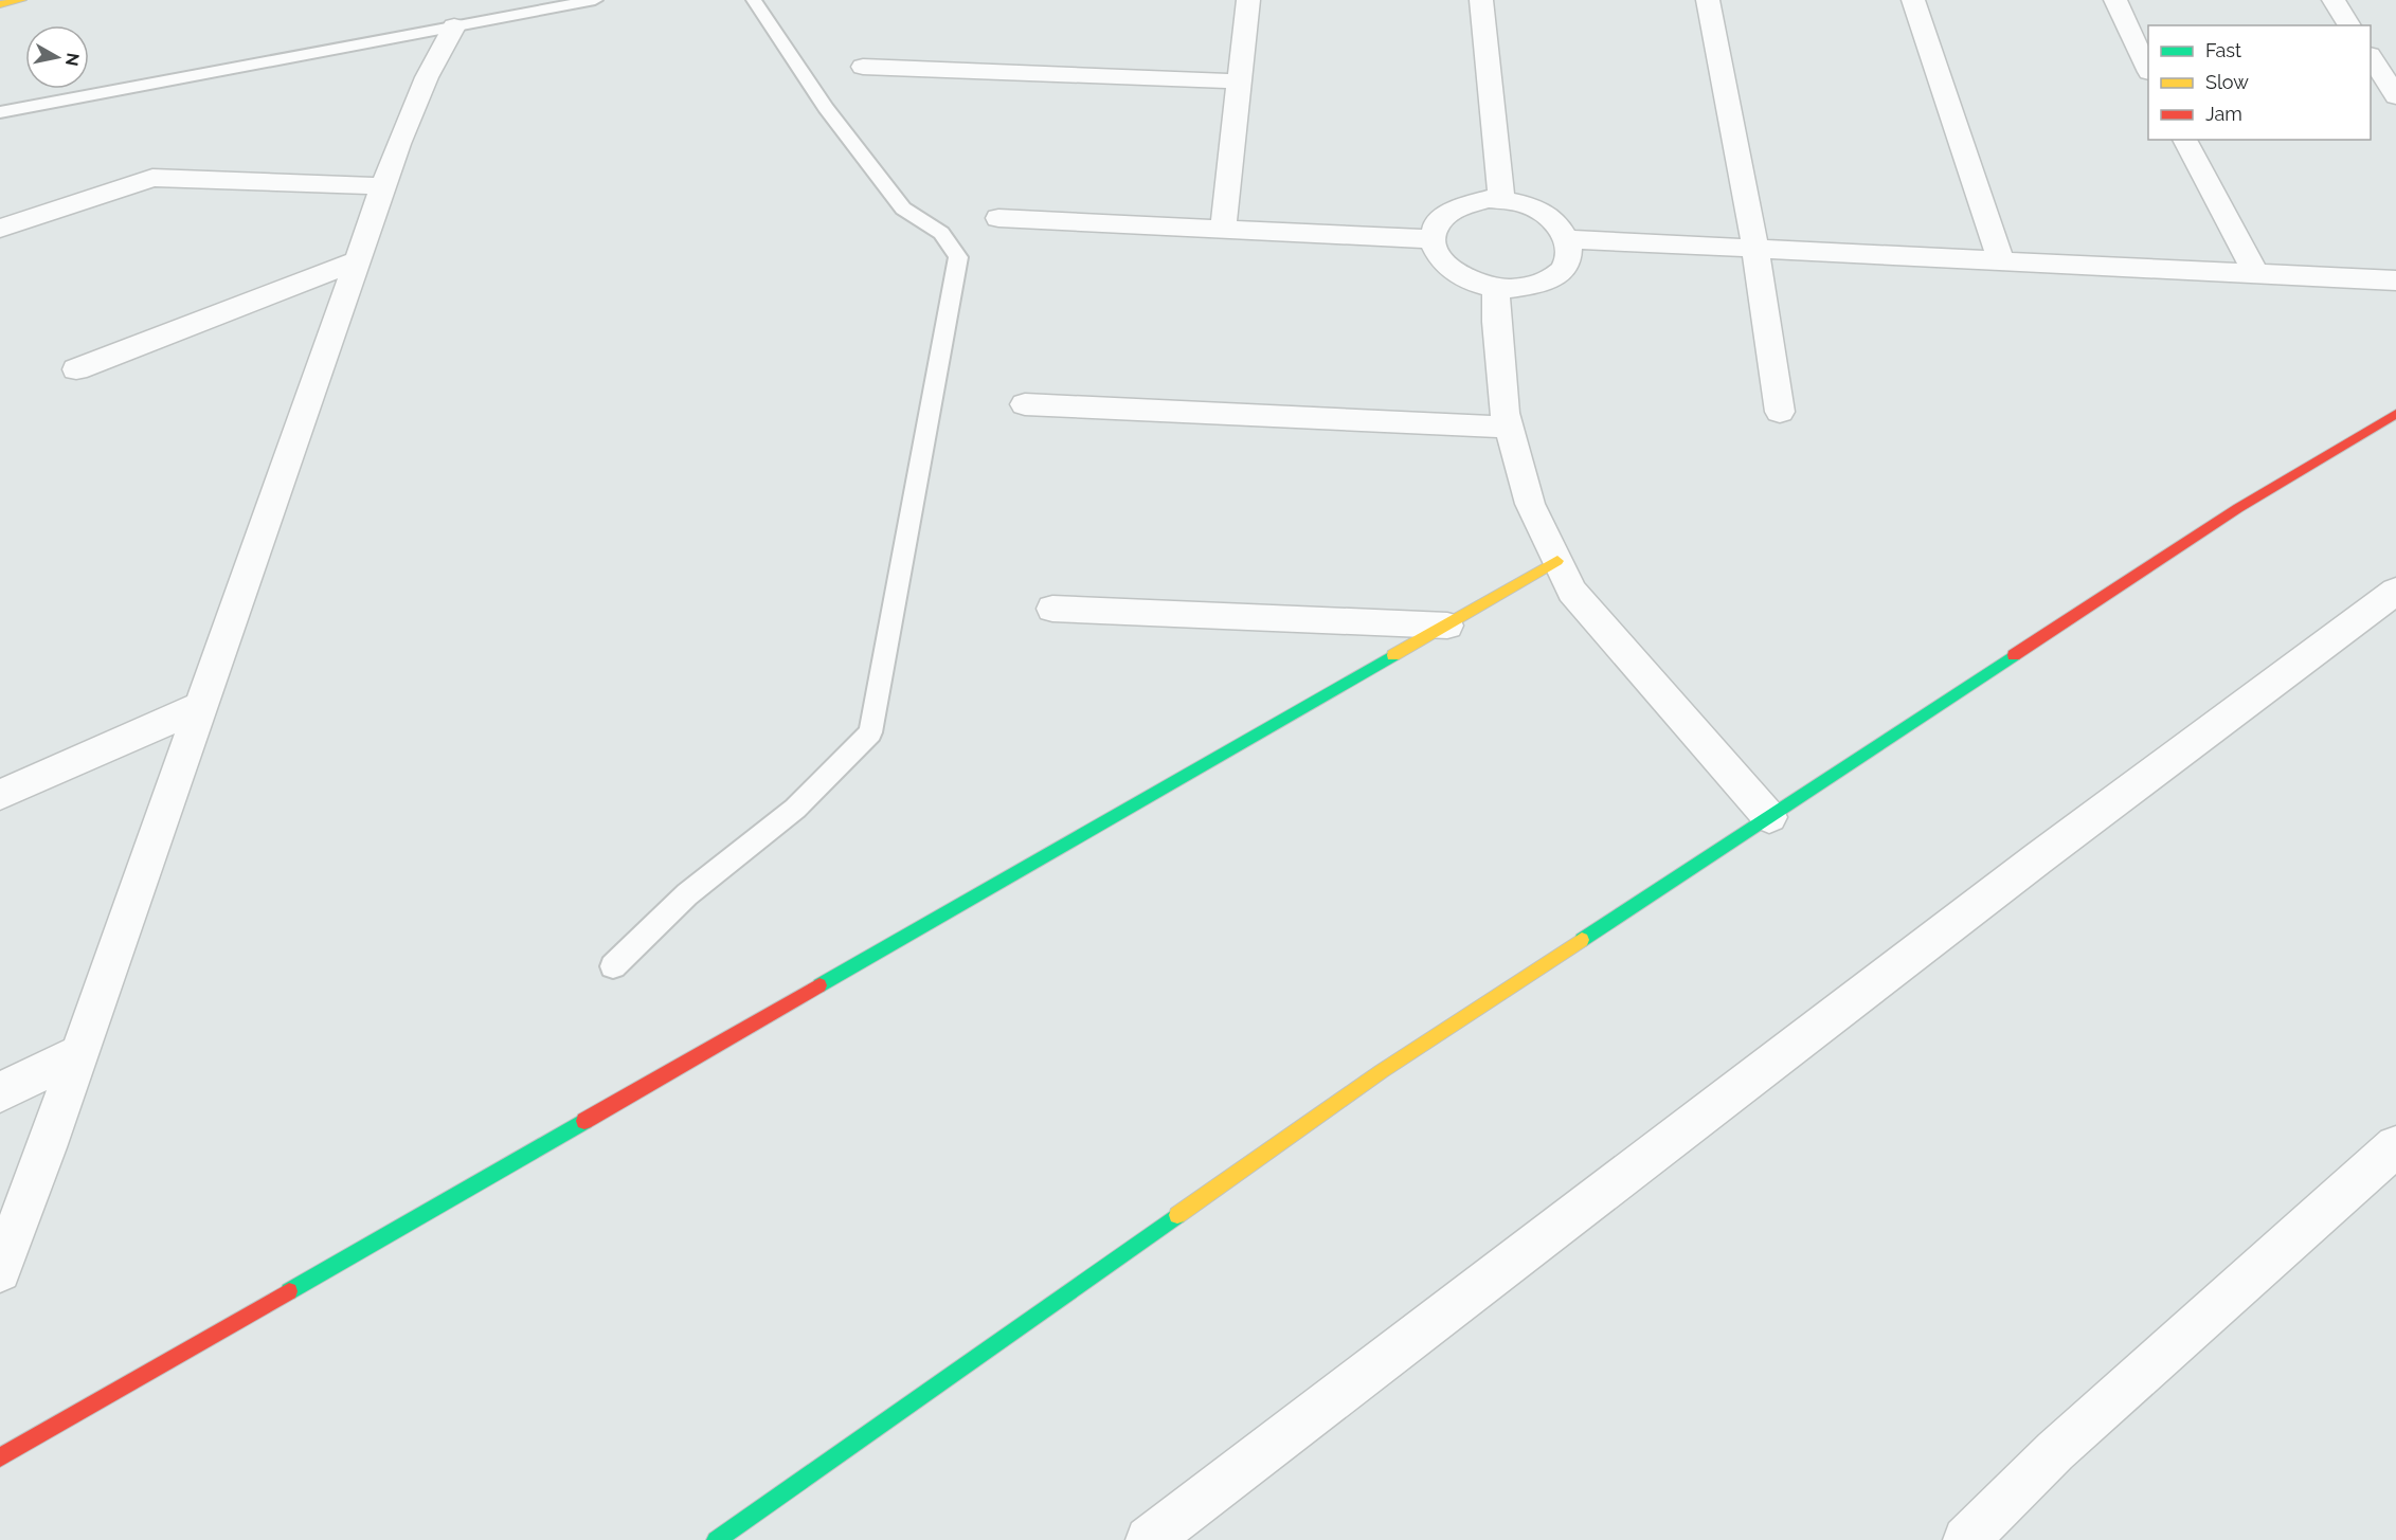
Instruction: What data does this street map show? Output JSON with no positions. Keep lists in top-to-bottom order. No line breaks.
{"legend":["Fast","Slow","Jam"],"north":"right"}
